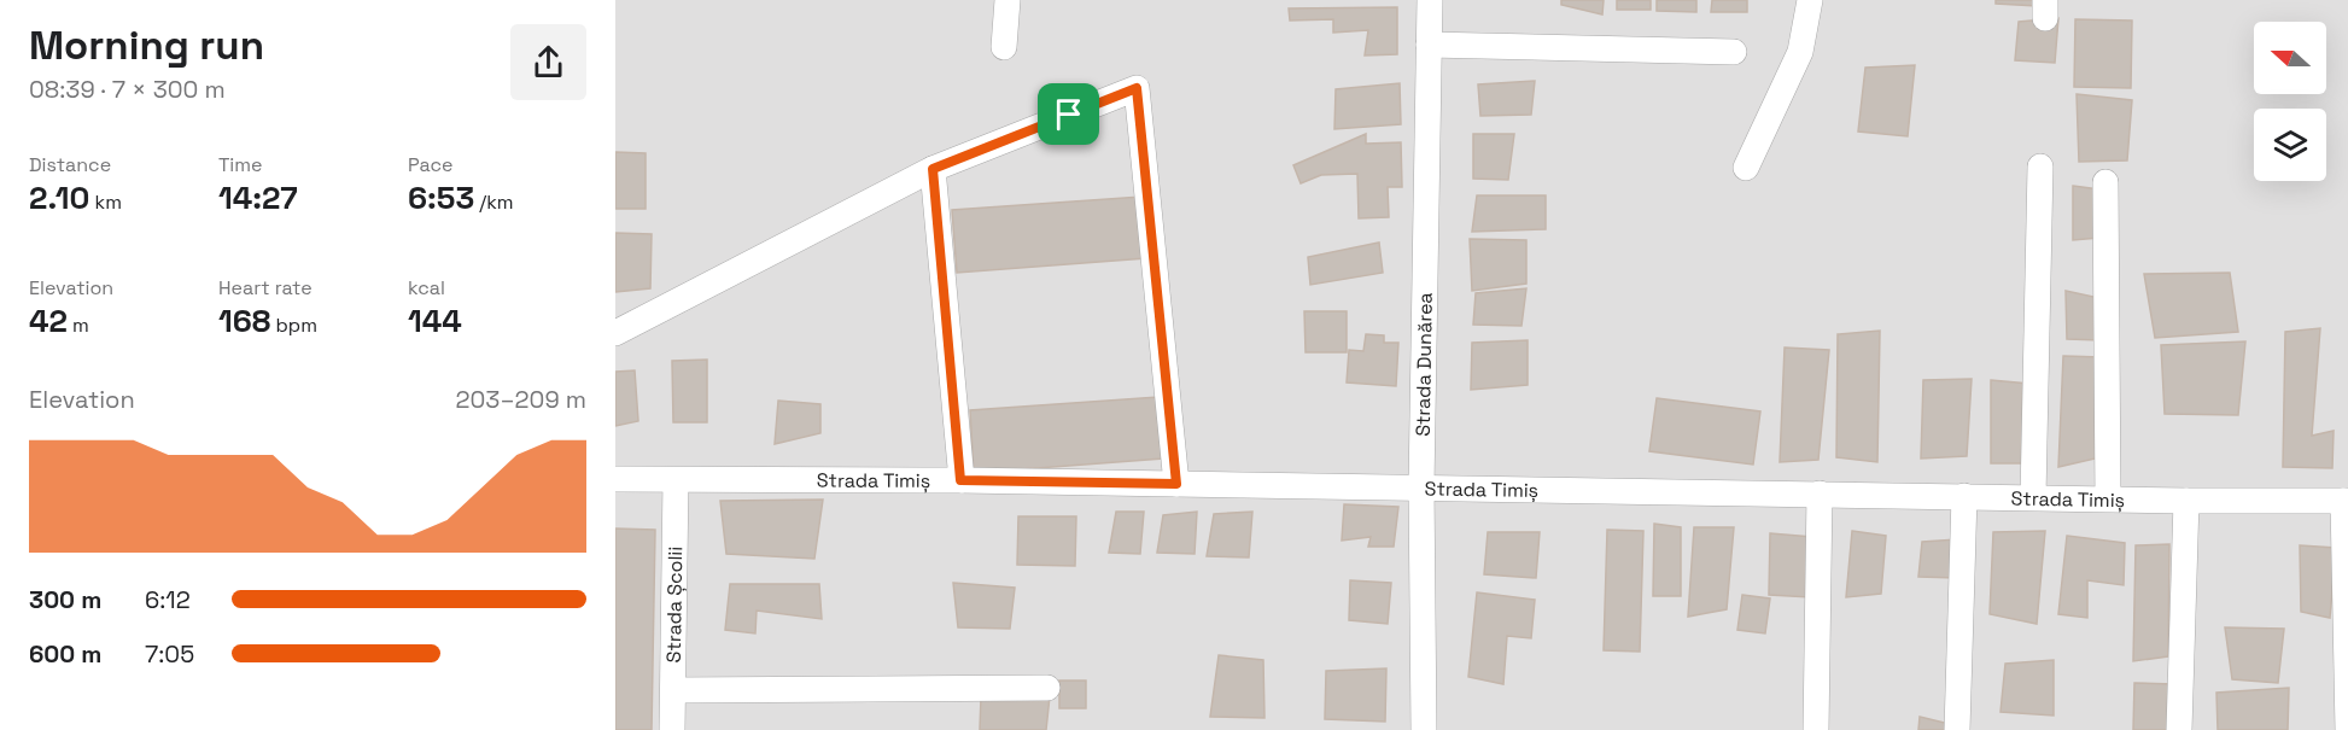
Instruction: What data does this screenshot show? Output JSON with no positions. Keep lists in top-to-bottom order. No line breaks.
{"streets":{"street":["Strada Dunărea","Strada Timiș","Strada Școlii"]},"crossings":[["Strada Dunărea","Strada Timiș"],["Strada Timiș","Strada Școlii"]],"north":"left","page":{"heading":["Morning run","08:39 · 7 × 300 m"],"stats":[["Distance","2.10 km"],["Time","14:27"],["Pace","6:53 /km"],["Elevation","42 m"],["Heart rate","168 bpm"],["kcal","144"]],"chart":["Elevation","203–209 m"],"list":[{"name":"300 m","note":"6:12"},{"name":"600 m","note":"7:05"}]}}
